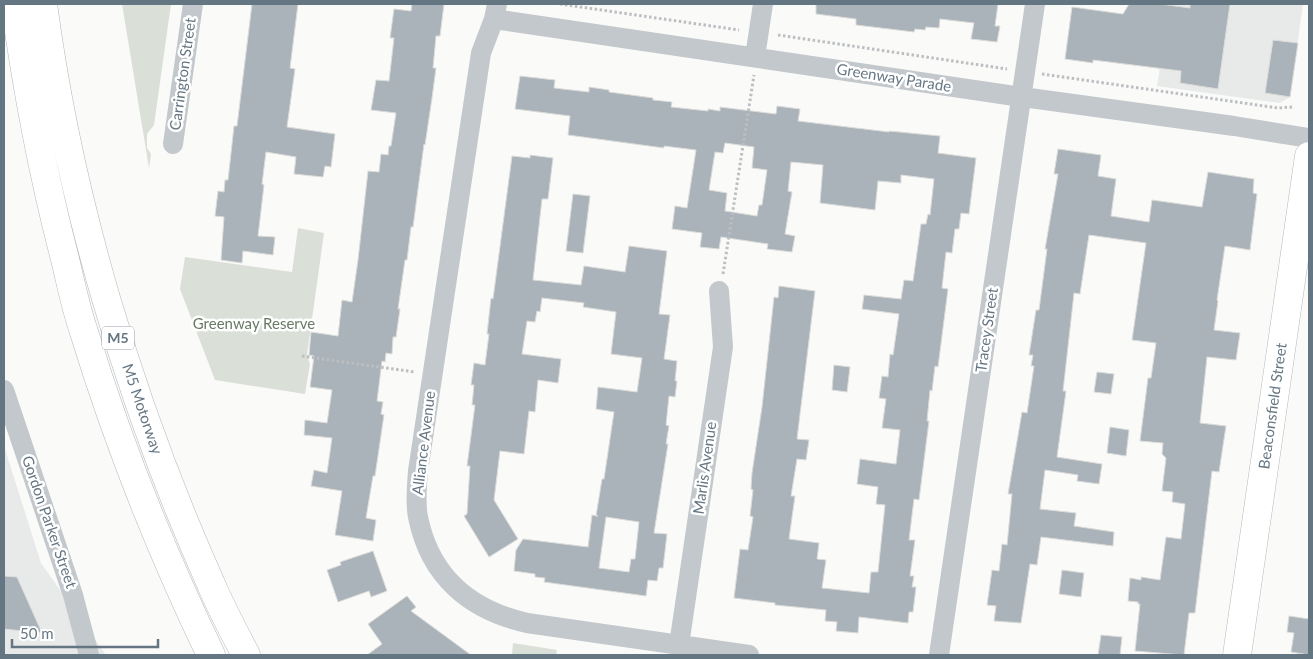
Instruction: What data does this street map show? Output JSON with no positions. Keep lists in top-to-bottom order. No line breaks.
{"streets":{"main road":["M5","Beaconsfield Street","M5 Motorway"],"street":["Carrington Street","Greenway Parade","Tracey Street","Alliance Avenue","Marlis Avenue","Gordon Parker Street"]},"crossings":[["Greenway Parade","Tracey Street"],["Greenway Parade","Alliance Avenue"],["Alliance Avenue","Marlis Avenue"]],"parks":["Greenway Reserve"],"scale_bar":"50 m"}
